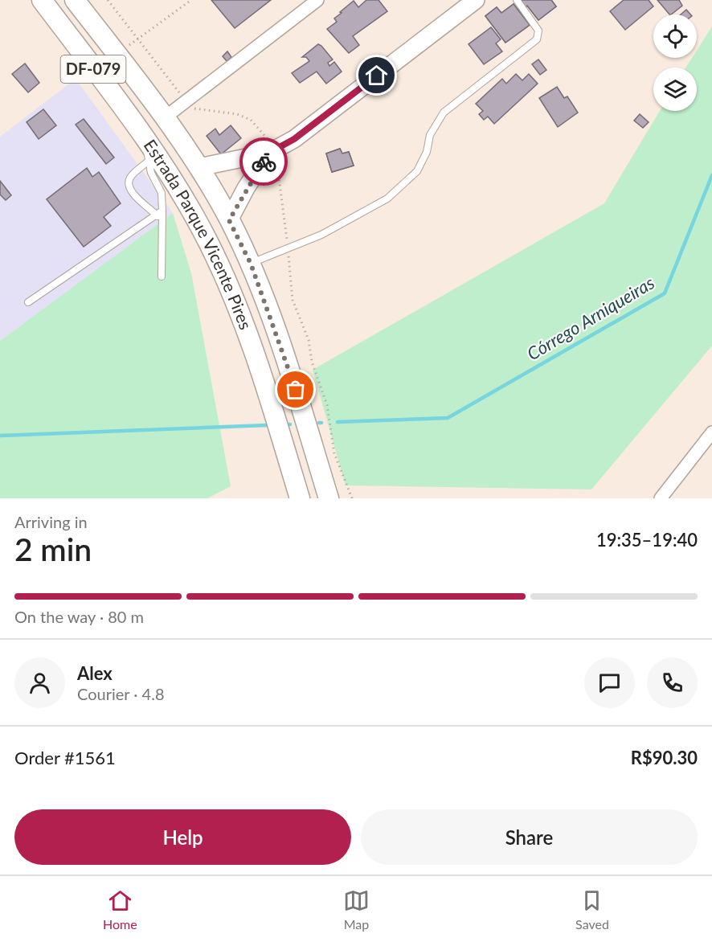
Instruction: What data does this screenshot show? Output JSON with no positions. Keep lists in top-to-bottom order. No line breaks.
{"streets":{"main road":["DF-079","Estrada Parque Vicente Pires"]},"water":["Córrego Arniqueiras"],"page":{"heading":["2 min","Arriving in","19:35–19:40"],"panel":["Alex","Courier · 4.8","Order #1561","R$90.30"],"bar":"On the way · 80 m","buttons":["Help","Share"],"tabs":["Home","Map","Saved"]}}
